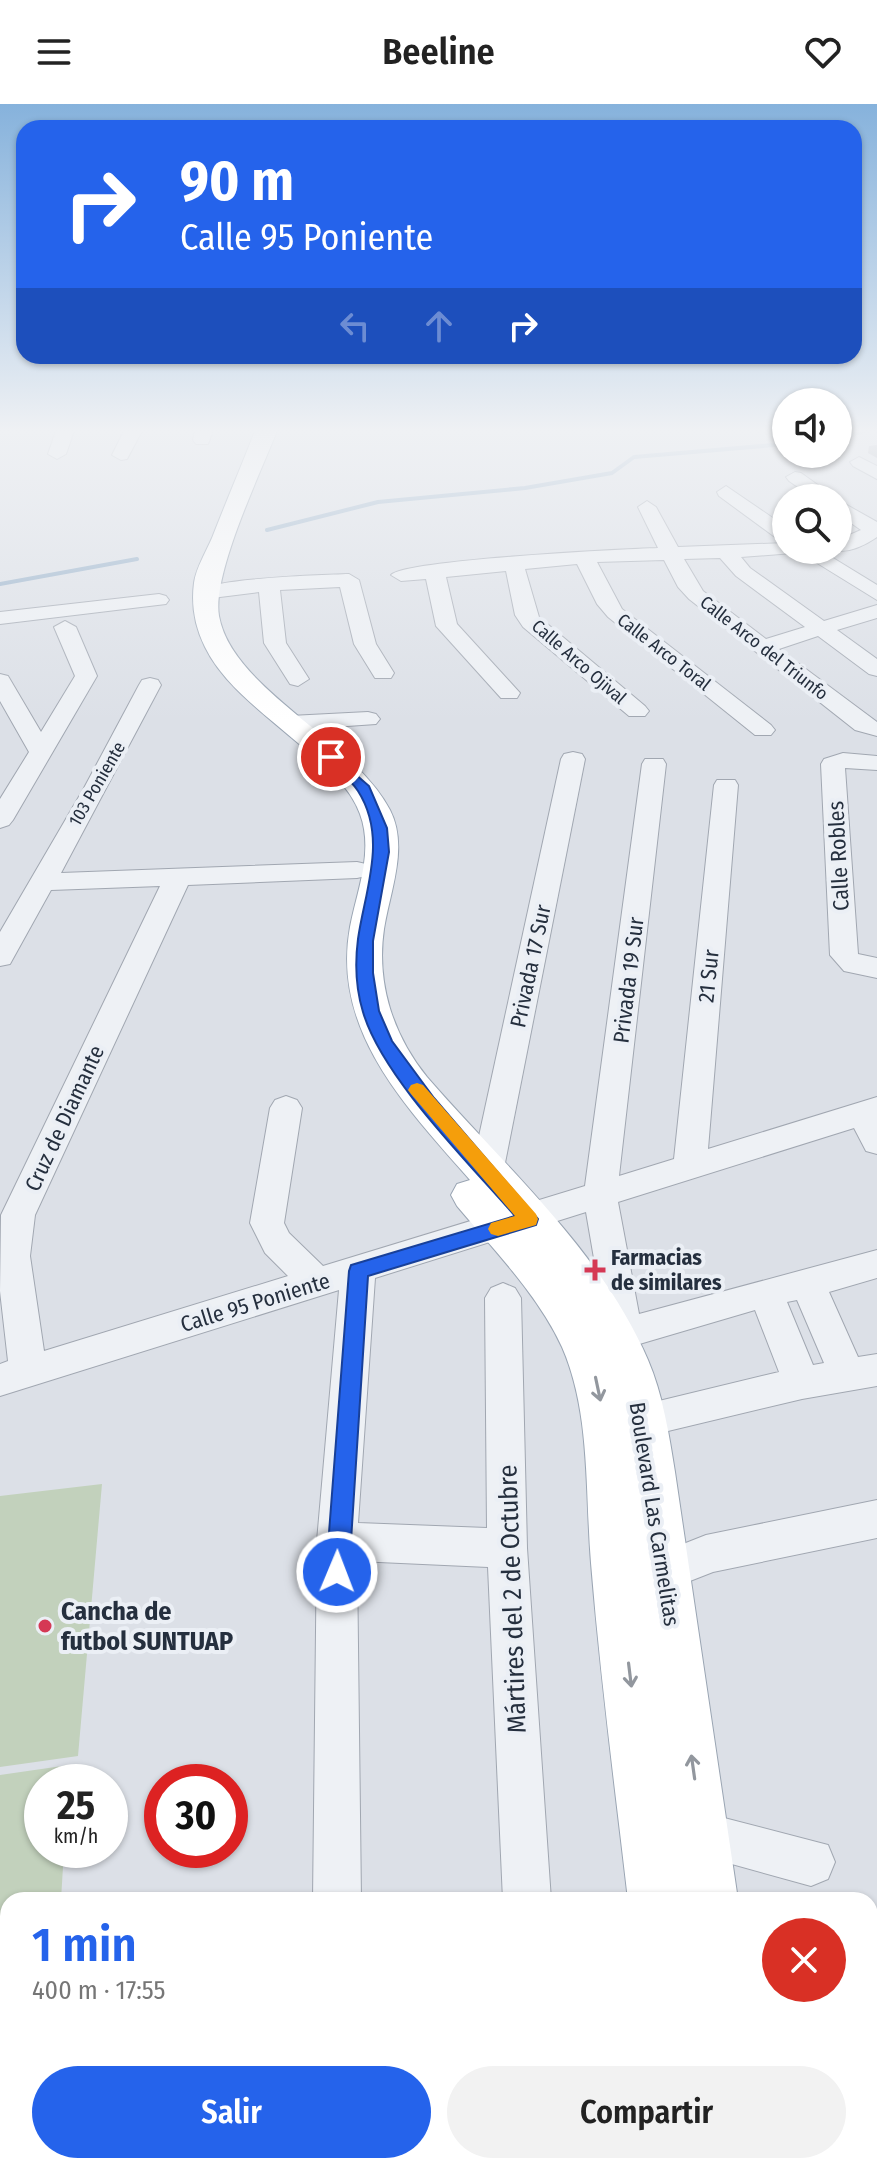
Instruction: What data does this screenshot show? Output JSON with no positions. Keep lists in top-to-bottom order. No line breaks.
{"streets":{"main road":["Boulevard Las Carmelitas"],"street":["Calle Arco del Triunfo","Calle Arco Toral","Calle Arco Ojival","103 Poniente","Calle Robles","Privada 17 Sur","21 Sur","Privada 19 Sur","Cruz de Diamante","Calle 95 Poniente","Mártires del 2 de Octubre"]},"crossings":[["Privada 17 Sur","Boulevard Las Carmelitas"],["21 Sur","Calle 95 Poniente"],["Privada 19 Sur","Calle 95 Poniente"],["Privada 19 Sur","Boulevard Las Carmelitas"],["Cruz de Diamante","Calle 95 Poniente"],["Calle 95 Poniente","Boulevard Las Carmelitas"]],"places":{"health":["Farmacias de similares"],"other":["Cancha de futbol SUNTUAP"]},"page":{"header":"Beeline","turn":["90 m","Calle 95 Poniente"],"speed":"25 km/h","limit":"30","heading":["1 min","400 m · 17:55"],"buttons":["Salir","Compartir"]}}
